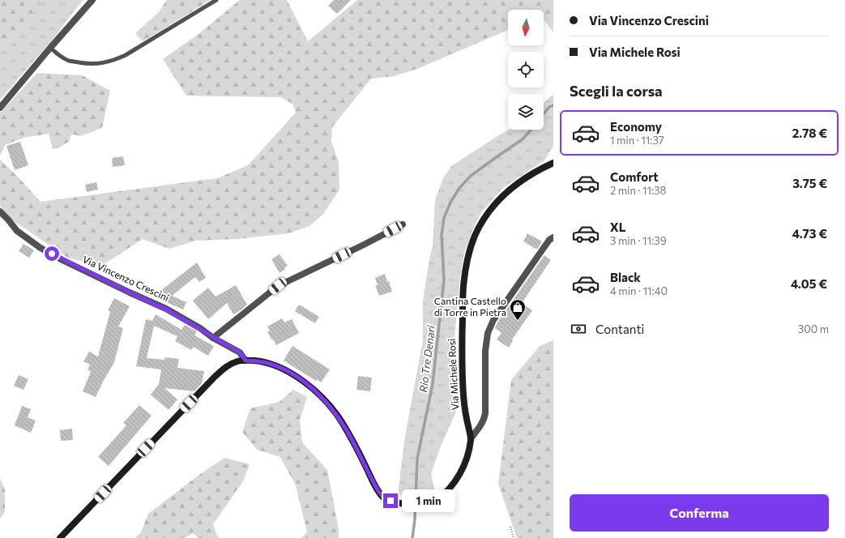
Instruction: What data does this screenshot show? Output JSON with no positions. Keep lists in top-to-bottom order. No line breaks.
{"streets":{"street":["Via Vincenzo Crescini","Via Michele Rosi"]},"crossings":[["Via Vincenzo Crescini","Via Michele Rosi"]],"water":["Rio Tre Denari"],"places":{"shop":["Cantina Castello di Torre in Pietra"]},"north":"bottom","page":{"banner":["Via Vincenzo Crescini","Via Michele Rosi"],"heading":"Scegli la corsa","list":[{"name":"Economy","note":"1 min · 11:37","value":"2.78 €"},{"name":"Comfort","note":"2 min · 11:38","value":"3.75 €"},{"name":"XL","note":"3 min · 11:39","value":"4.73 €"},{"name":"Black","note":"4 min · 11:40","value":"4.05 €"}],"pay":["Contanti","300 m"],"buttons":"Conferma","bubble":"1 min"}}
